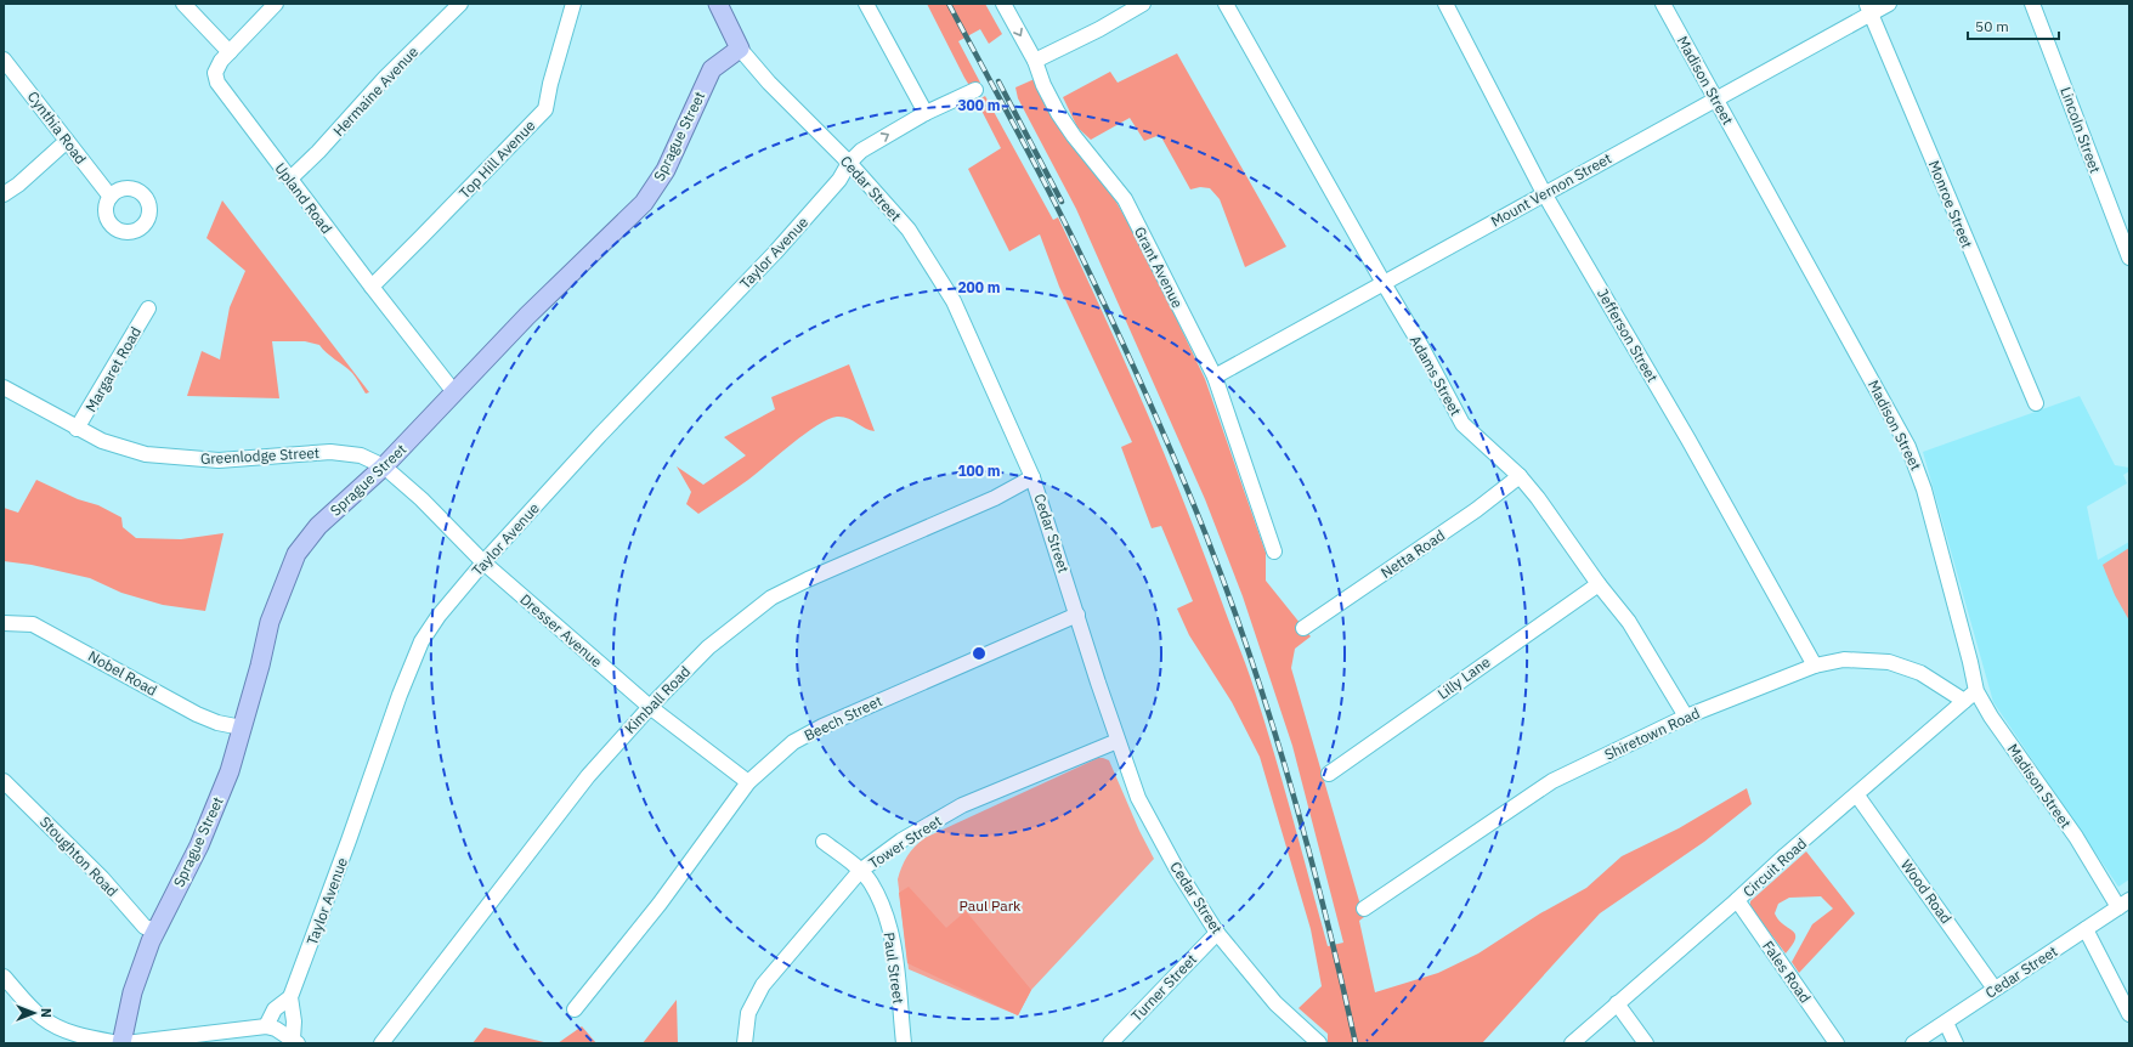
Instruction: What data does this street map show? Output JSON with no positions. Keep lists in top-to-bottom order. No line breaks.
{"streets":{"main road":["Sprague Street"],"street":["Madison Street","Hermaine Avenue","Cynthia Road","Lincoln Street","Top Hill Avenue","Cedar Street","Mount Vernon Street","Upland Road","Monroe Street","Taylor Avenue","Grant Avenue","Jefferson Street","Margaret Road","Adams Street","Greenlodge Street","Netta Road","Dresser Avenue","Nobel Road","Lilly Lane","Kimball Road","Beech Street","Shiretown Road","Tower Street","Stoughton Road","Circuit Road","Wood Road","Paul Street","Fales Road","Turner Street"]},"crossings":[["Madison Street","Cedar Street"],["Madison Street","Mount Vernon Street"],["Madison Street","Circuit Road"],["Hermaine Avenue","Upland Road"],["Sprague Street","Cedar Street"],["Sprague Street","Upland Road"],["Sprague Street","Greenlodge Street"],["Sprague Street","Dresser Avenue"],["Sprague Street","Nobel Road"],["Sprague Street","Stoughton Road"],["Top Hill Avenue","Upland Road"],["Cedar Street","Taylor Avenue"],["Cedar Street","Kimball Road"],["Cedar Street","Beech Street"],["Cedar Street","Tower Street"],["Cedar Street","Wood Road"],["Cedar Street","Turner Street"],["Mount Vernon Street","Monroe Street"],["Mount Vernon Street","Grant Avenue"],["Mount Vernon Street","Jefferson Street"],["Mount Vernon Street","Adams Street"],["Taylor Avenue","Dresser Avenue"],["Jefferson Street","Shiretown Road"],["Margaret Road","Greenlodge Street"],["Adams Street","Netta Road"],["Adams Street","Lilly Lane"],["Adams Street","Shiretown Road"],["Greenlodge Street","Dresser Avenue"],["Dresser Avenue","Kimball Road"],["Dresser Avenue","Beech Street"],["Shiretown Road","Circuit Road"],["Tower Street","Paul Street"],["Circuit Road","Wood Road"],["Circuit Road","Fales Road"]],"parks":["Paul Park"],"scale_bar":"50 m","north":"right","rings":["300 m","200 m","100 m"]}
